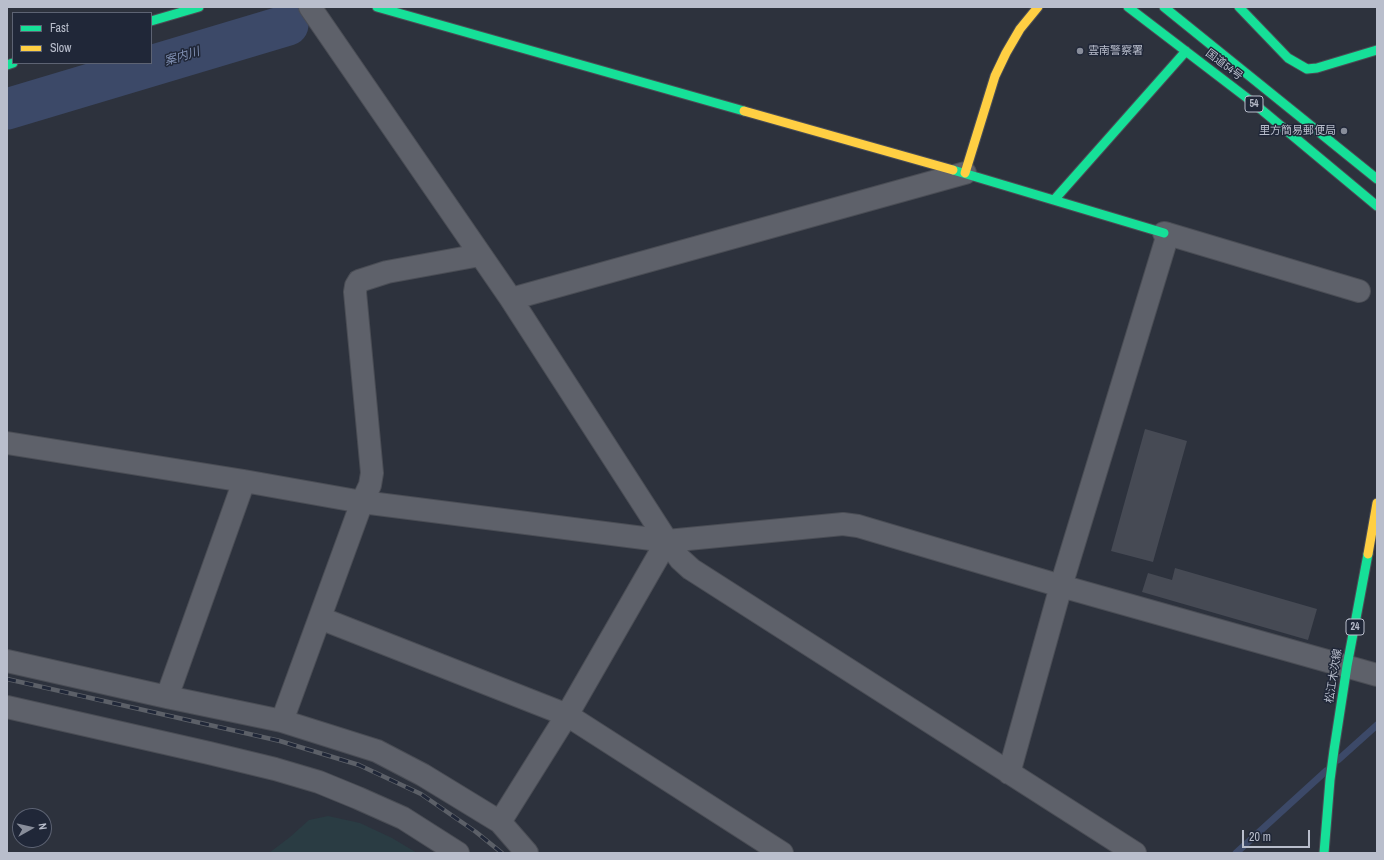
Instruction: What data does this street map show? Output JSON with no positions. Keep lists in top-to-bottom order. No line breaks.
{"streets":{"main road":["国道54号","54","24","松江木次線"]},"water":["案内川"],"places":["雲南警察署","里方簡易郵便局"],"legend":["Fast","Slow"],"scale_bar":"20 m","north":"right"}
